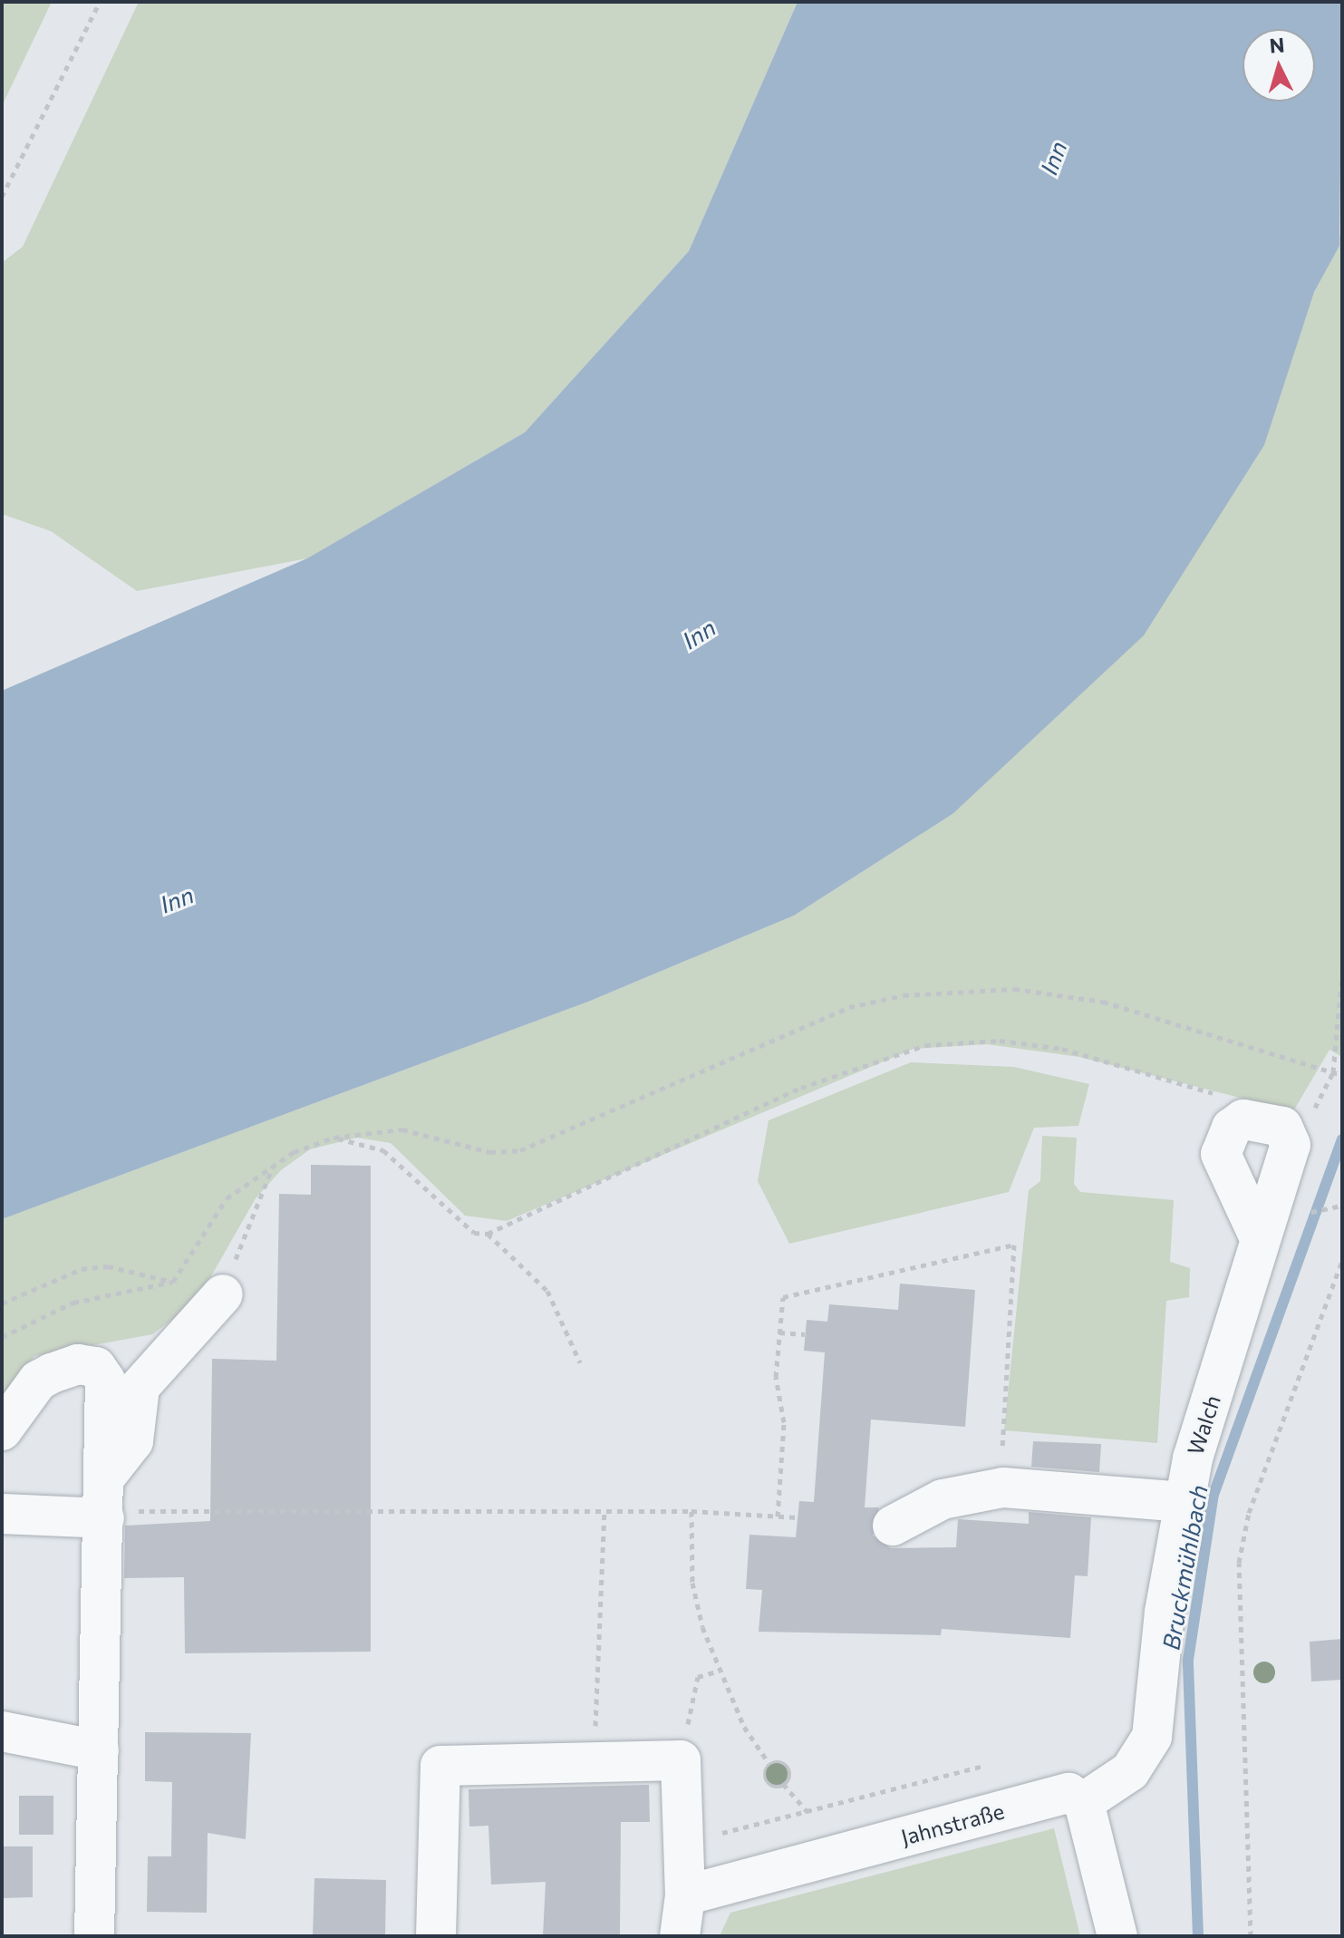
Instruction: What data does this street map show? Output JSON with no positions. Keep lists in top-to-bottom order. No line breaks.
{"streets":{"street":["Walch","Jahnstraße"]},"crossings":[["Walch","Jahnstraße"]],"water":["Inn","Bruckmühlbach"],"north":"top"}
